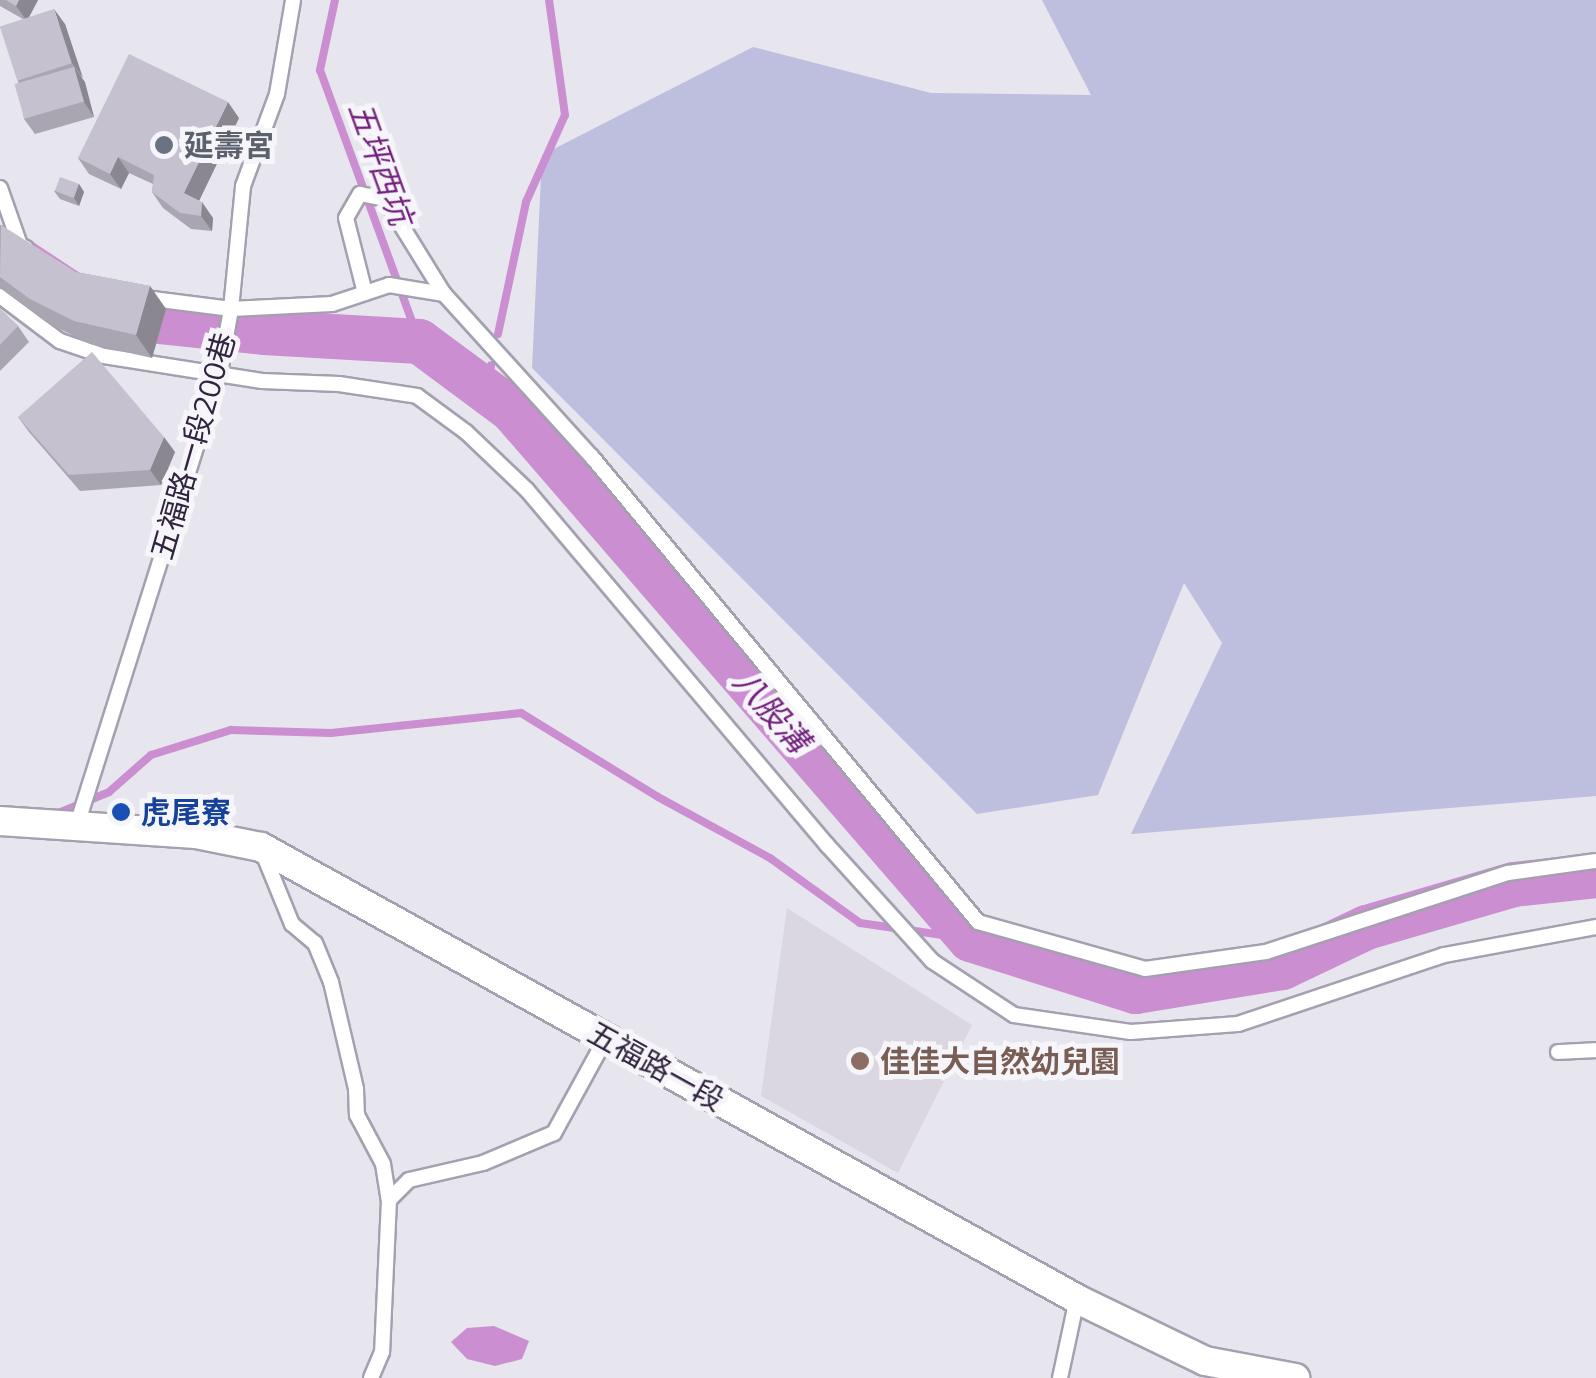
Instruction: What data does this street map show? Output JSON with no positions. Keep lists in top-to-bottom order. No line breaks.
{"streets":{"main road":["五福路一段"],"lane":["五福路一段200巷"]},"crossings":[["五福路一段200巷","五福路一段"]],"water":["五坪西坑","八股溝"],"places":["延壽宮","虎尾寮","佳佳大自然幼兒園"]}
